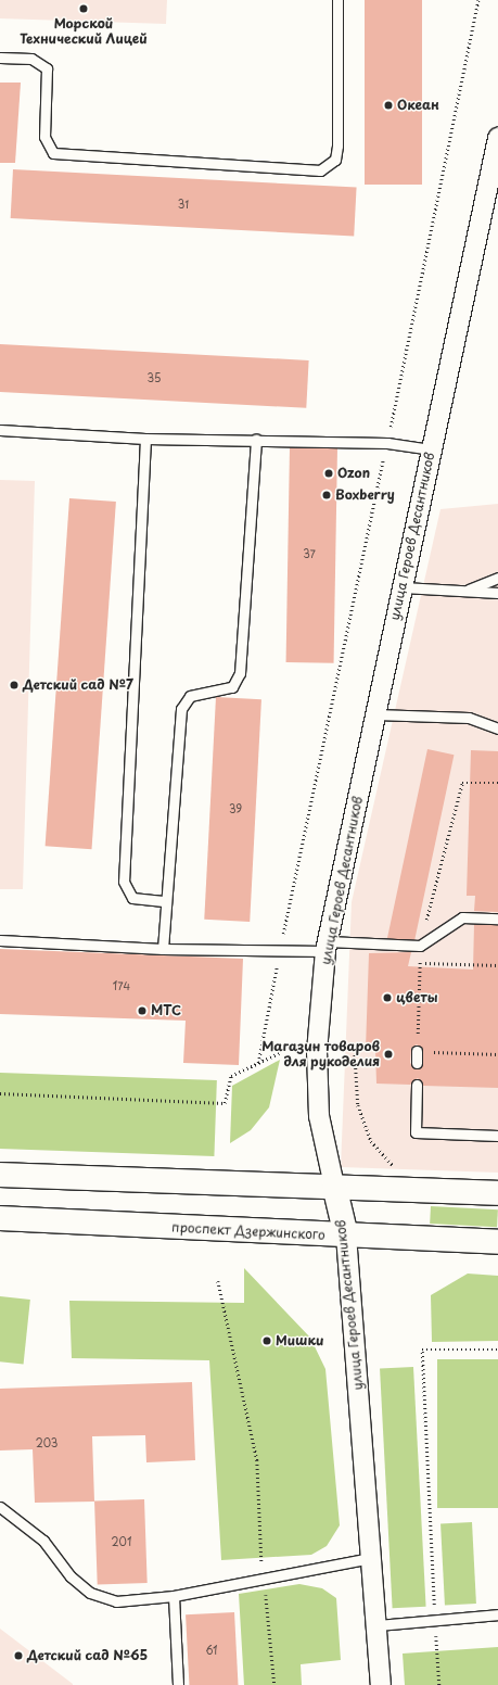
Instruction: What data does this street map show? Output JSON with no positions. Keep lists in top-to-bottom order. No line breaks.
{"streets":{"street":["улица Героев Десантников","проспект Дзержинского"]},"crossings":[["улица Героев Десантников","проспект Дзержинского"]],"places":["Морской Технический Лицей","Океан","Ozon","Boxberry","Детский сад №7","цветы","МТС","Магазин товаров для рукоделия","Мишки","Детский сад №65"],"house_numbers":["31","35","37","39","174","203","201","61"]}
